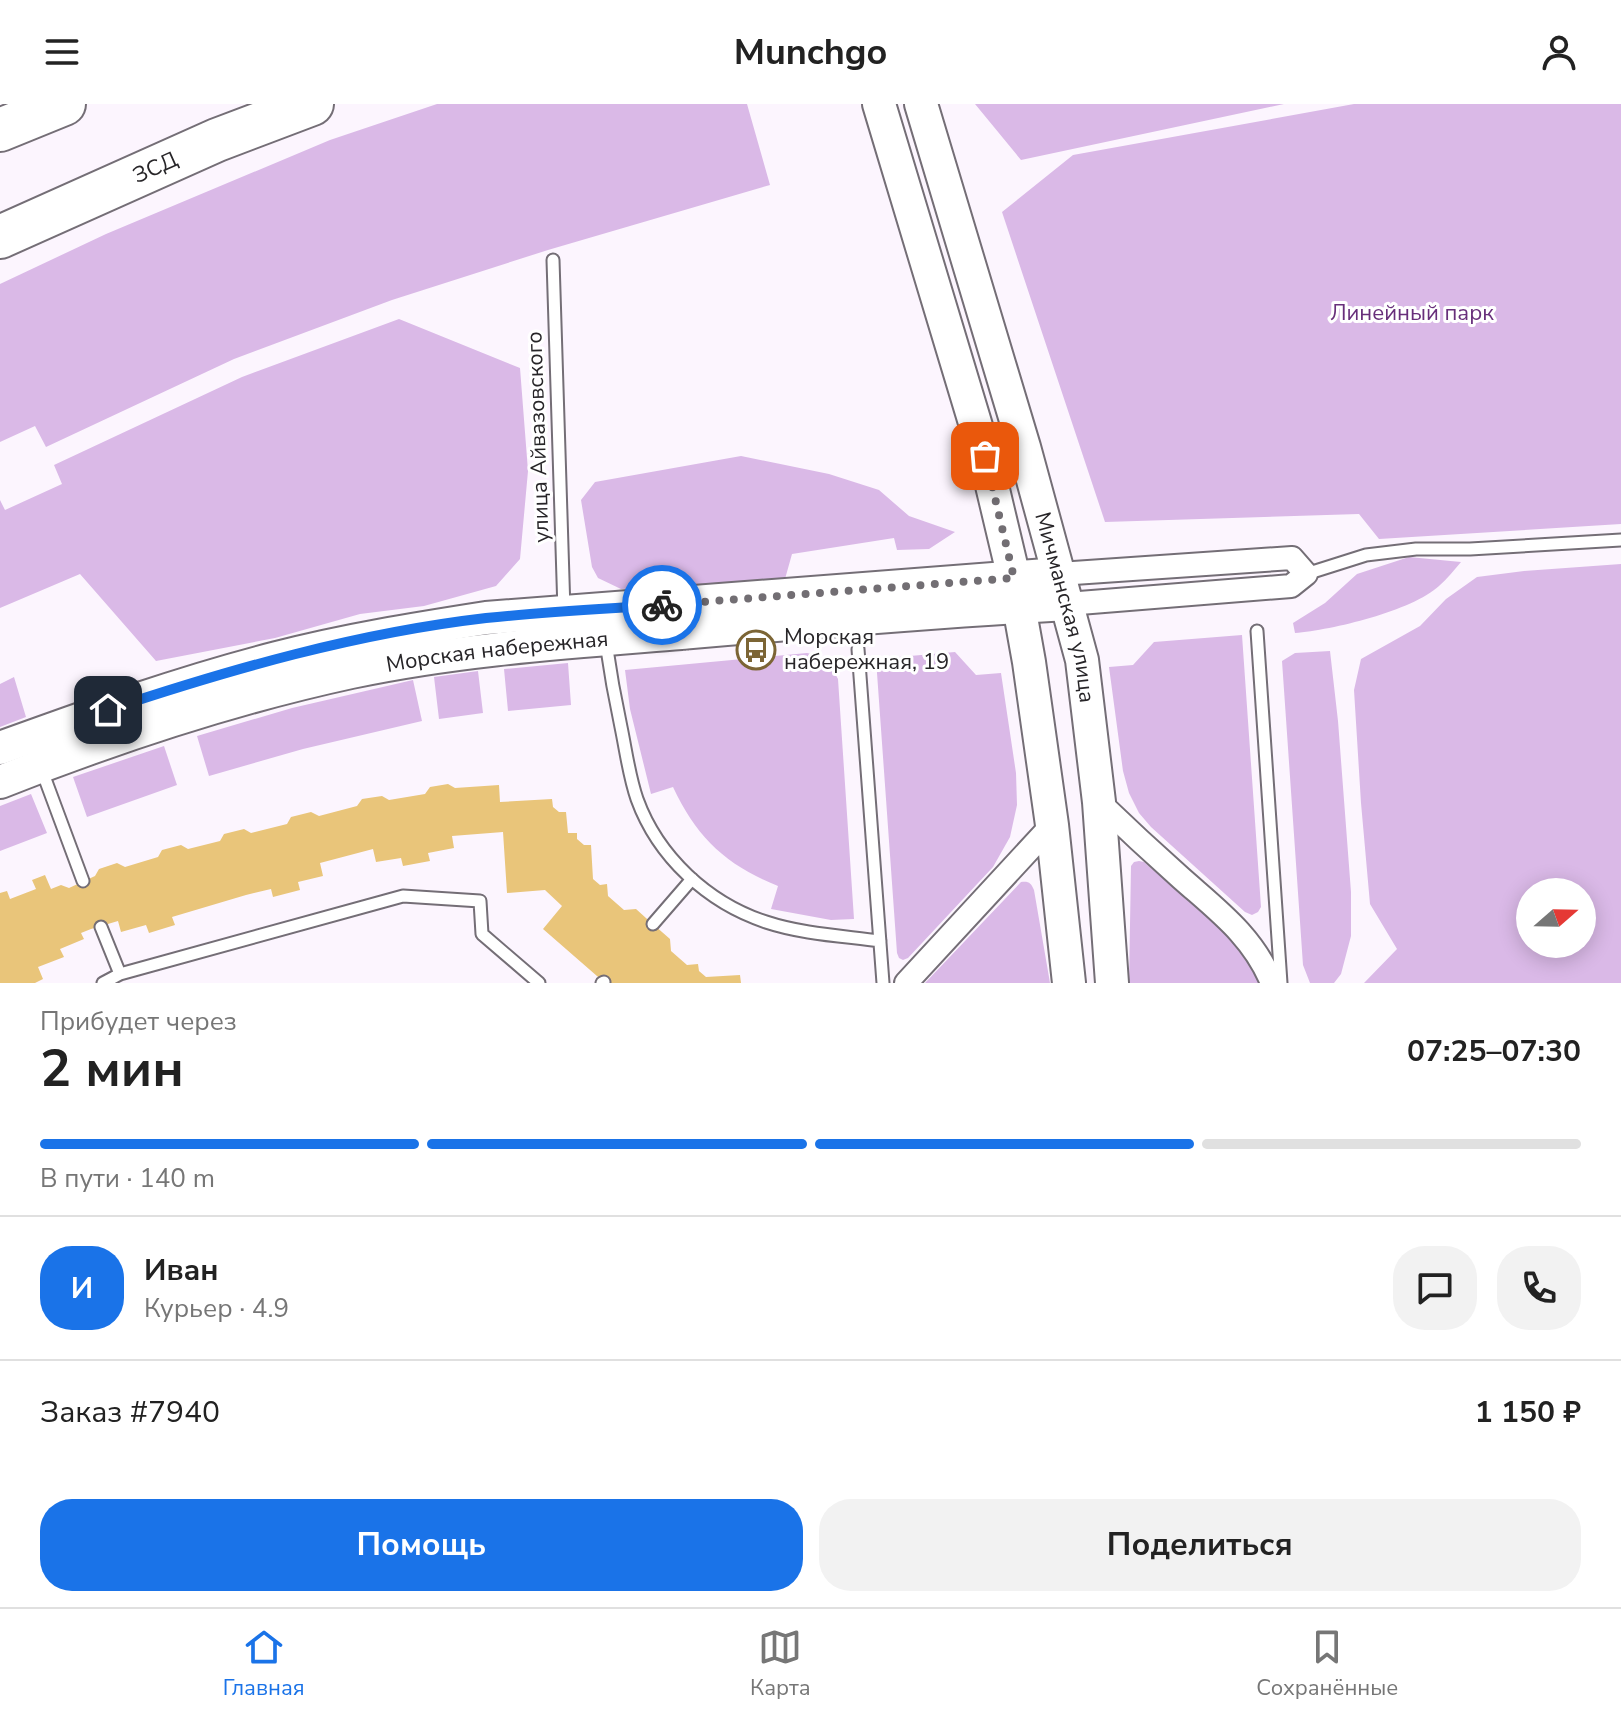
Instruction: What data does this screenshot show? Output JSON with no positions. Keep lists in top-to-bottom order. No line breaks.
{"streets":{"highway":["ЗСД"],"main road":["Мичманская улица","Морская набережная"],"lane":["улица Айвазовского"]},"crossings":[["улица Айвазовского","Морская набережная"],["Мичманская улица","Морская набережная"]],"parks":["Линейный парк"],"places":{"bus stop":["Морская набережная, 19"]},"north":"right","page":{"header":"Munchgo","heading":["2 мин","Прибудет через","07:25–07:30"],"panel":["Иван","Курьер · 4.9","Заказ #7940","1 150 ₽"],"bar":"В пути · 140 m","round":"И","buttons":["Помощь","Поделиться"],"tabs":["Главная","Карта","Сохранённые"]}}
